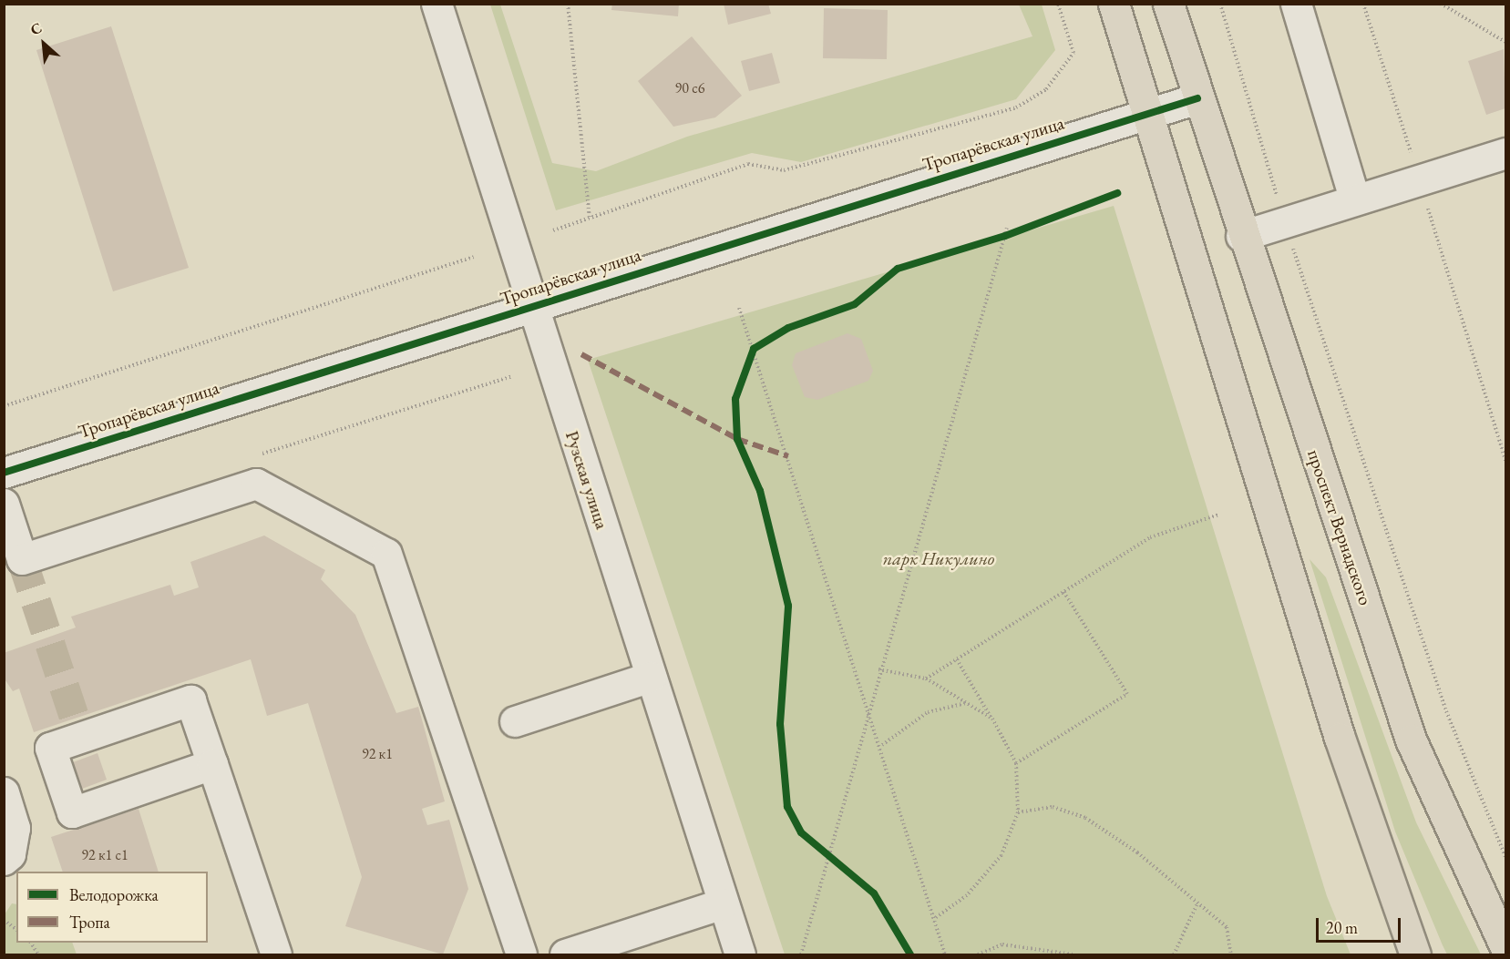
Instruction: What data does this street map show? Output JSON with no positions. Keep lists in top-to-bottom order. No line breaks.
{"streets":{"main road":["проспект Вернадского"],"street":["Тропарёвская улица","Рузская улица"]},"crossings":[["Тропарёвская улица","Рузская улица"]],"parks":["парк Никулино"],"house_numbers":["90 с6","92 к1","92 к1 с1"],"legend":["Велодорожка","Тропа"],"scale_bar":"20 m","north":"top left"}
